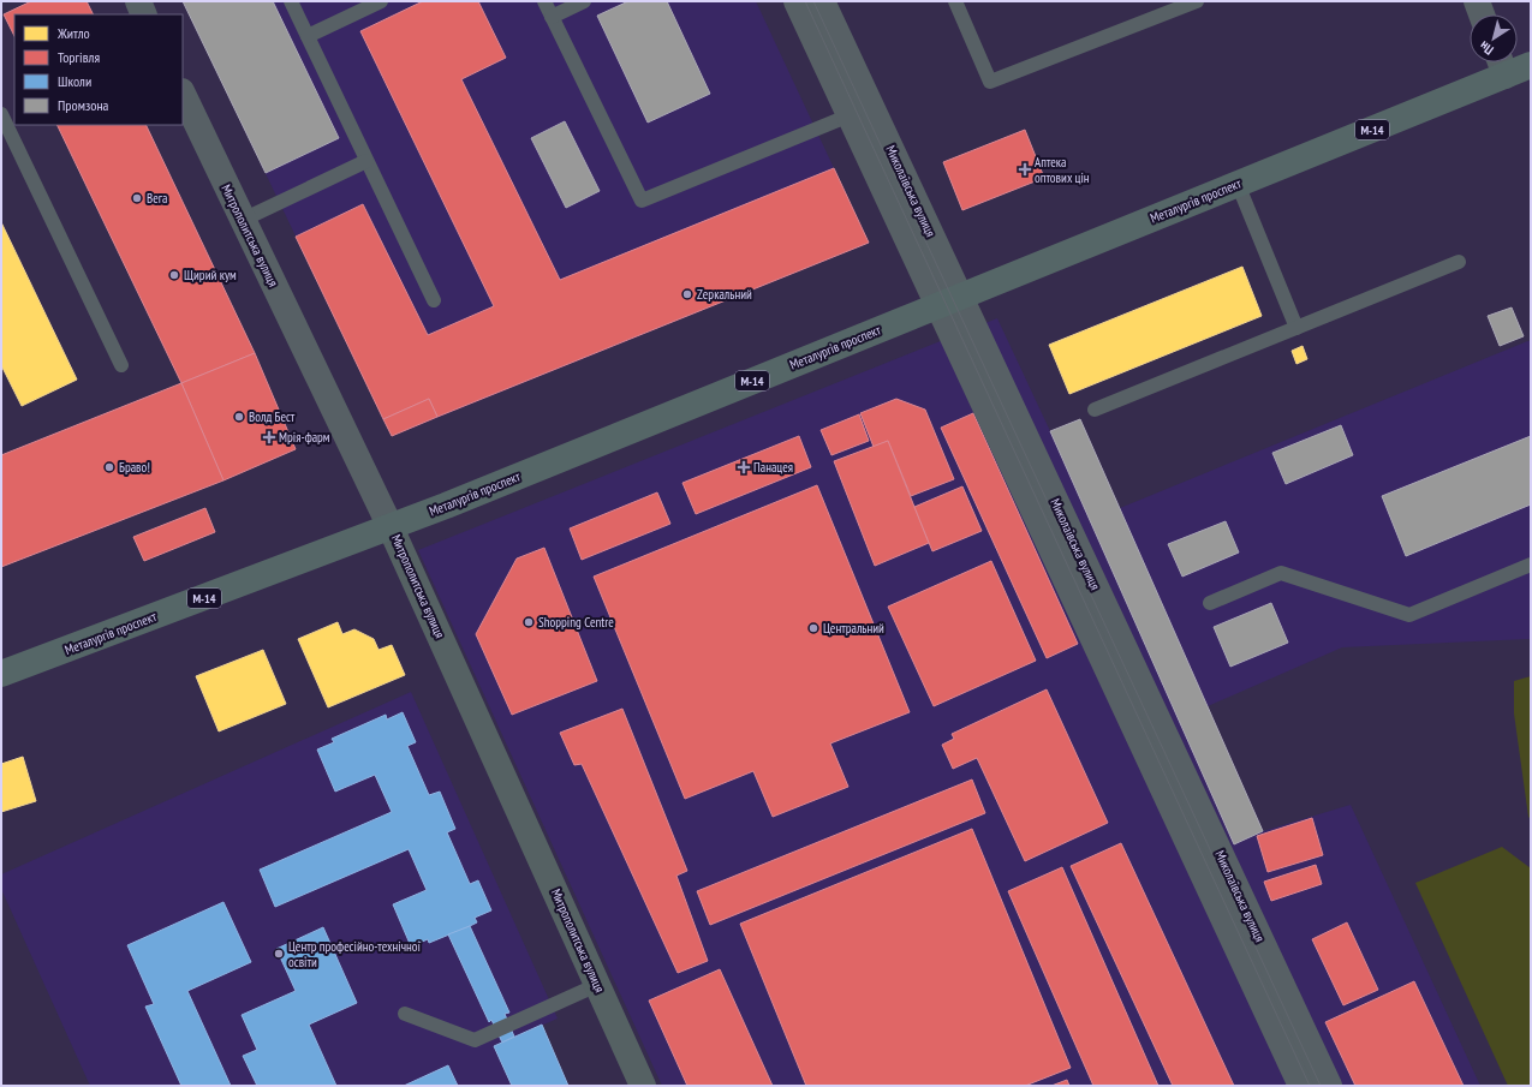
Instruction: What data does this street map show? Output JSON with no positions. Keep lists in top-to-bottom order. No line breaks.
{"streets":{"highway":["М-14","Металургів проспект"],"main road":["Митрополитська вулиця"],"street":["Миколаївська вулиця"]},"crossings":[["Миколаївська вулиця","Металургів проспект"],["Металургів проспект","Митрополитська вулиця"]],"places":{"health":["Аптека оптових цін","Мрія-фарм","Панацея"],"other":["Вега","Щирий кум","Zеркальний","Волд Бест","Браво!","Shopping Centre","Центральний","Центр професійно-технічної освіти"]},"legend":["Житло","Торгівля","Школи","Промзона"],"north":"bottom left"}
